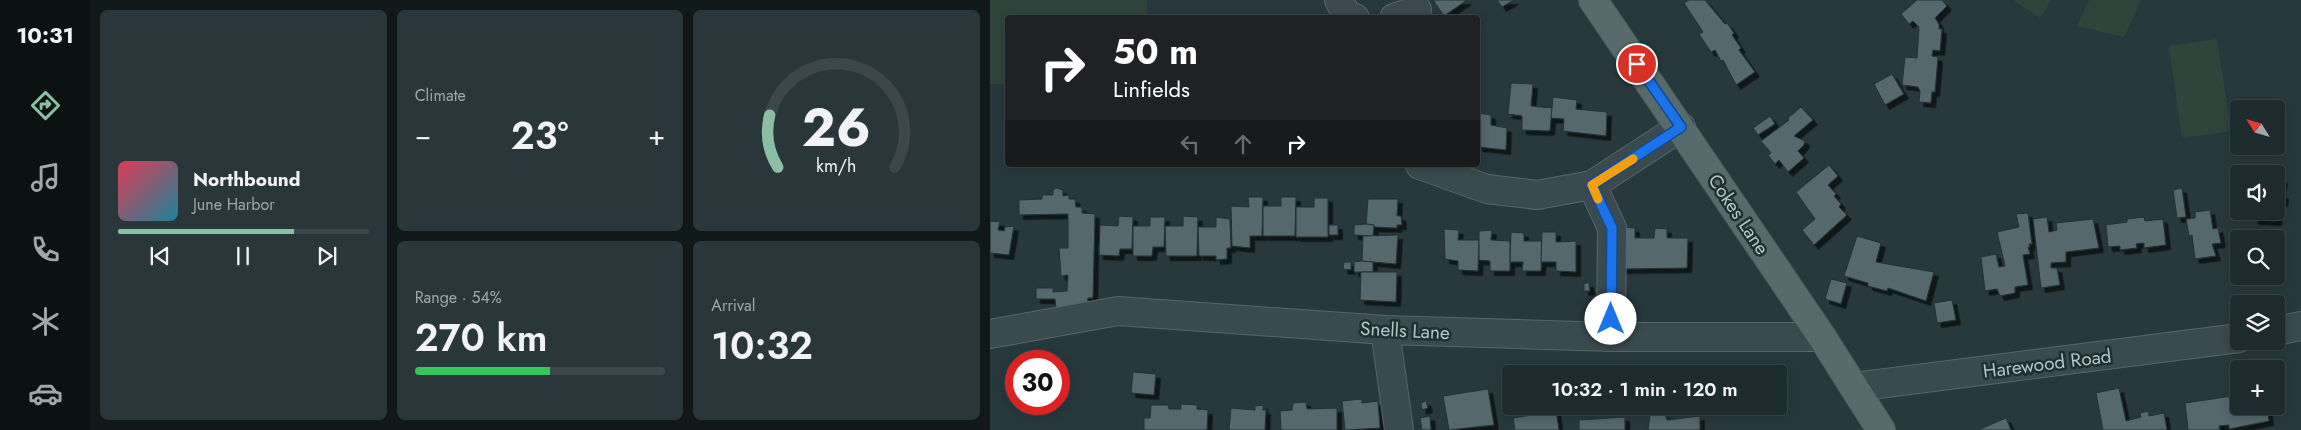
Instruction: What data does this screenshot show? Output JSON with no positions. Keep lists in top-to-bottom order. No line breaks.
{"streets":{"main road":["Cokes Lane"],"street":["Snells Lane","Harewood Road"]},"crossings":[["Cokes Lane","Snells Lane"],["Cokes Lane","Harewood Road"]],"north":"top left","page":{"tabs":"10:31","tile":["Climate",["Range · 54%","270 km"],["Arrival","10:32"]],"turn":["50 m","Linfields"],"map_buttons":"+","heat":["−","23°","+"],"song":["Northbound","June Harbor"],"limit":"30","trip":"10:32 · 1 min · 120 m","gauge":["26","km/h"]}}
